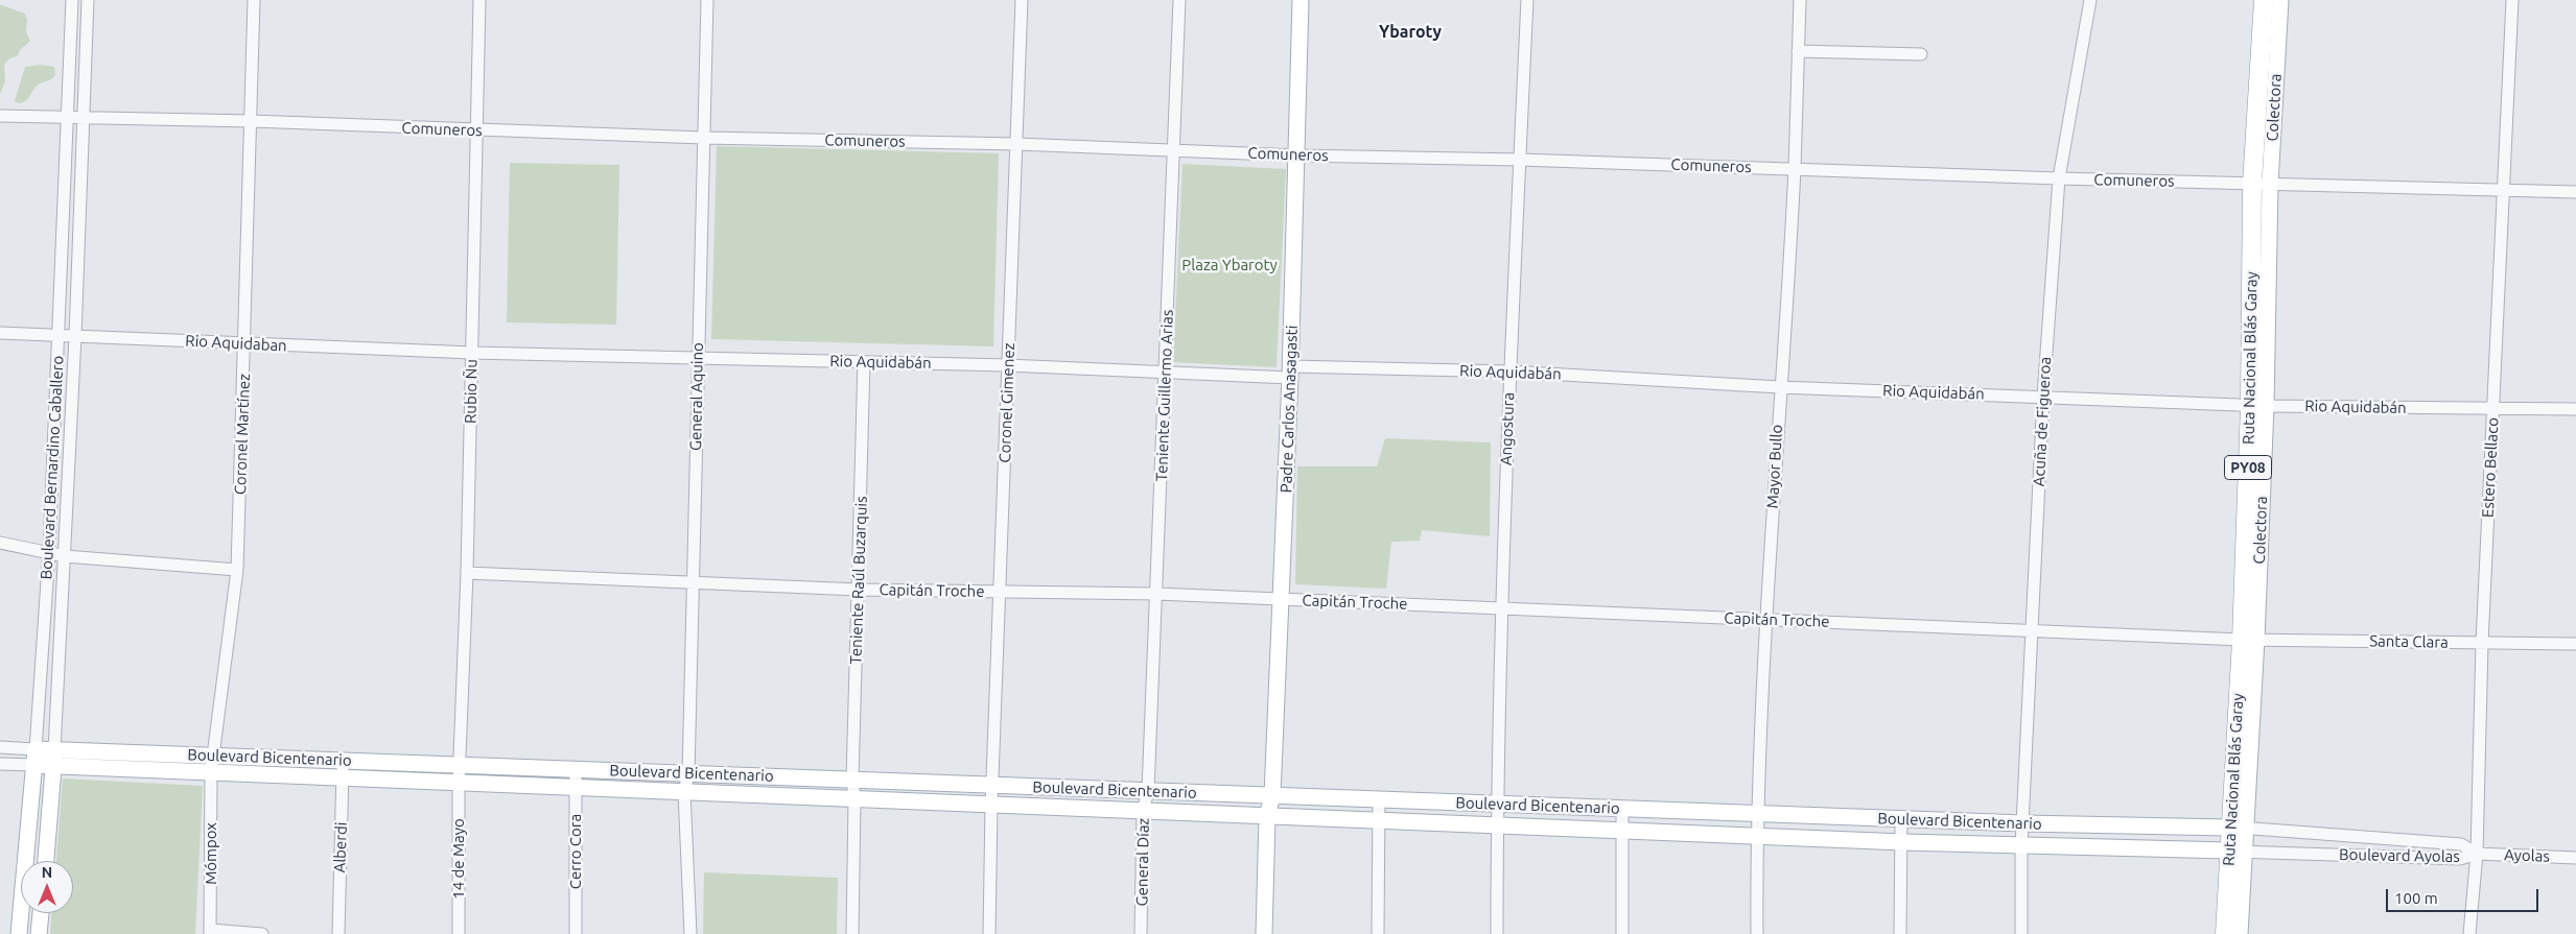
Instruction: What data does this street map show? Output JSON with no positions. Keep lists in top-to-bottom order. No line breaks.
{"streets":{"highway":["Ruta Nacional Blás Garay","PY08"],"main road":["Colectora","Padre Carlos Anasagasti","Boulevard Bernardino Caballero","Boulevard Bicentenario"],"street":["Comuneros","Rio Aquidaban","Rio Aquidabán","Rubio Ñu","Teniente Guillermo Arias","General Aquino","Coronel Gimenez","Acuña de Figueroa","Angostura","Coronel Martínez","Mayor Bullo","Estero Bellaco","Teniente Raúl Buzarquis","Capitán Troche","Santa Clara","Alberdi","Cerro Cora","Mómpox","Boulevard Ayolas","Ayolas","14 de Mayo","General Díaz"]},"crossings":[["Colectora","Comuneros"],["Colectora","Ruta Nacional Blás Garay"],["Comuneros","Ruta Nacional Blás Garay"],["Comuneros","Rubio Ñu"],["Comuneros","Teniente Guillermo Arias"],["Comuneros","General Aquino"],["Comuneros","Coronel Gimenez"],["Comuneros","Padre Carlos Anasagasti"],["Comuneros","Acuña de Figueroa"],["Comuneros","Angostura"],["Comuneros","Coronel Martínez"],["Comuneros","Mayor Bullo"],["Comuneros","Boulevard Bernardino Caballero"],["Comuneros","Estero Bellaco"],["Rio Aquidaban","Rio Aquidabán"],["Rio Aquidaban","Rubio Ñu"],["Rio Aquidaban","Coronel Martínez"],["Rio Aquidaban","Boulevard Bernardino Caballero"],["Ruta Nacional Blás Garay","Rio Aquidabán"],["Ruta Nacional Blás Garay","Capitán Troche"],["Ruta Nacional Blás Garay","Santa Clara"],["Ruta Nacional Blás Garay","Boulevard Bicentenario"],["Ruta Nacional Blás Garay","Boulevard Ayolas"],["Rio Aquidabán","Rubio Ñu"],["Rio Aquidabán","Teniente Guillermo Arias"],["Rio Aquidabán","General Aquino"],["Rio Aquidabán","Coronel Gimenez"],["Rio Aquidabán","Padre Carlos Anasagasti"],["Rio Aquidabán","Acuña de Figueroa"],["Rio Aquidabán","Angostura"],["Rio Aquidabán","Mayor Bullo"],["Rio Aquidabán","Estero Bellaco"],["Rio Aquidabán","Teniente Raúl Buzarquis"],["Rubio Ñu","Capitán Troche"],["Rubio Ñu","Boulevard Bicentenario"],["Rubio Ñu","14 de Mayo"],["Teniente Guillermo Arias","Capitán Troche"],["Teniente Guillermo Arias","Boulevard Bicentenario"],["Teniente Guillermo Arias","General Díaz"],["General Aquino","Capitán Troche"],["General Aquino","Boulevard Bicentenario"],["Coronel Gimenez","Capitán Troche"],["Coronel Gimenez","Boulevard Bicentenario"],["Padre Carlos Anasagasti","Capitán Troche"],["Padre Carlos Anasagasti","Boulevard Bicentenario"],["Acuña de Figueroa","Capitán Troche"],["Acuña de Figueroa","Boulevard Bicentenario"],["Angostura","Capitán Troche"],["Angostura","Boulevard Bicentenario"],["Coronel Martínez","Boulevard Bicentenario"],["Coronel Martínez","Mómpox"],["Mayor Bullo","Capitán Troche"],["Mayor Bullo","Boulevard Bicentenario"],["Boulevard Bernardino Caballero","Boulevard Bicentenario"],["Estero Bellaco","Santa Clara"],["Estero Bellaco","Boulevard Ayolas"],["Estero Bellaco","Ayolas"],["Teniente Raúl Buzarquis","Capitán Troche"],["Teniente Raúl Buzarquis","Boulevard Bicentenario"],["Capitán Troche","Santa Clara"],["Boulevard Bicentenario","Alberdi"],["Boulevard Bicentenario","Cerro Cora"],["Boulevard Bicentenario","Mómpox"],["Boulevard Bicentenario","Boulevard Ayolas"],["Boulevard Bicentenario","14 de Mayo"],["Boulevard Bicentenario","General Díaz"],["Boulevard Ayolas","Ayolas"]],"districts":["Ybaroty"],"parks":["Plaza Ybaroty"],"scale_bar":"100 m","north":"top"}
